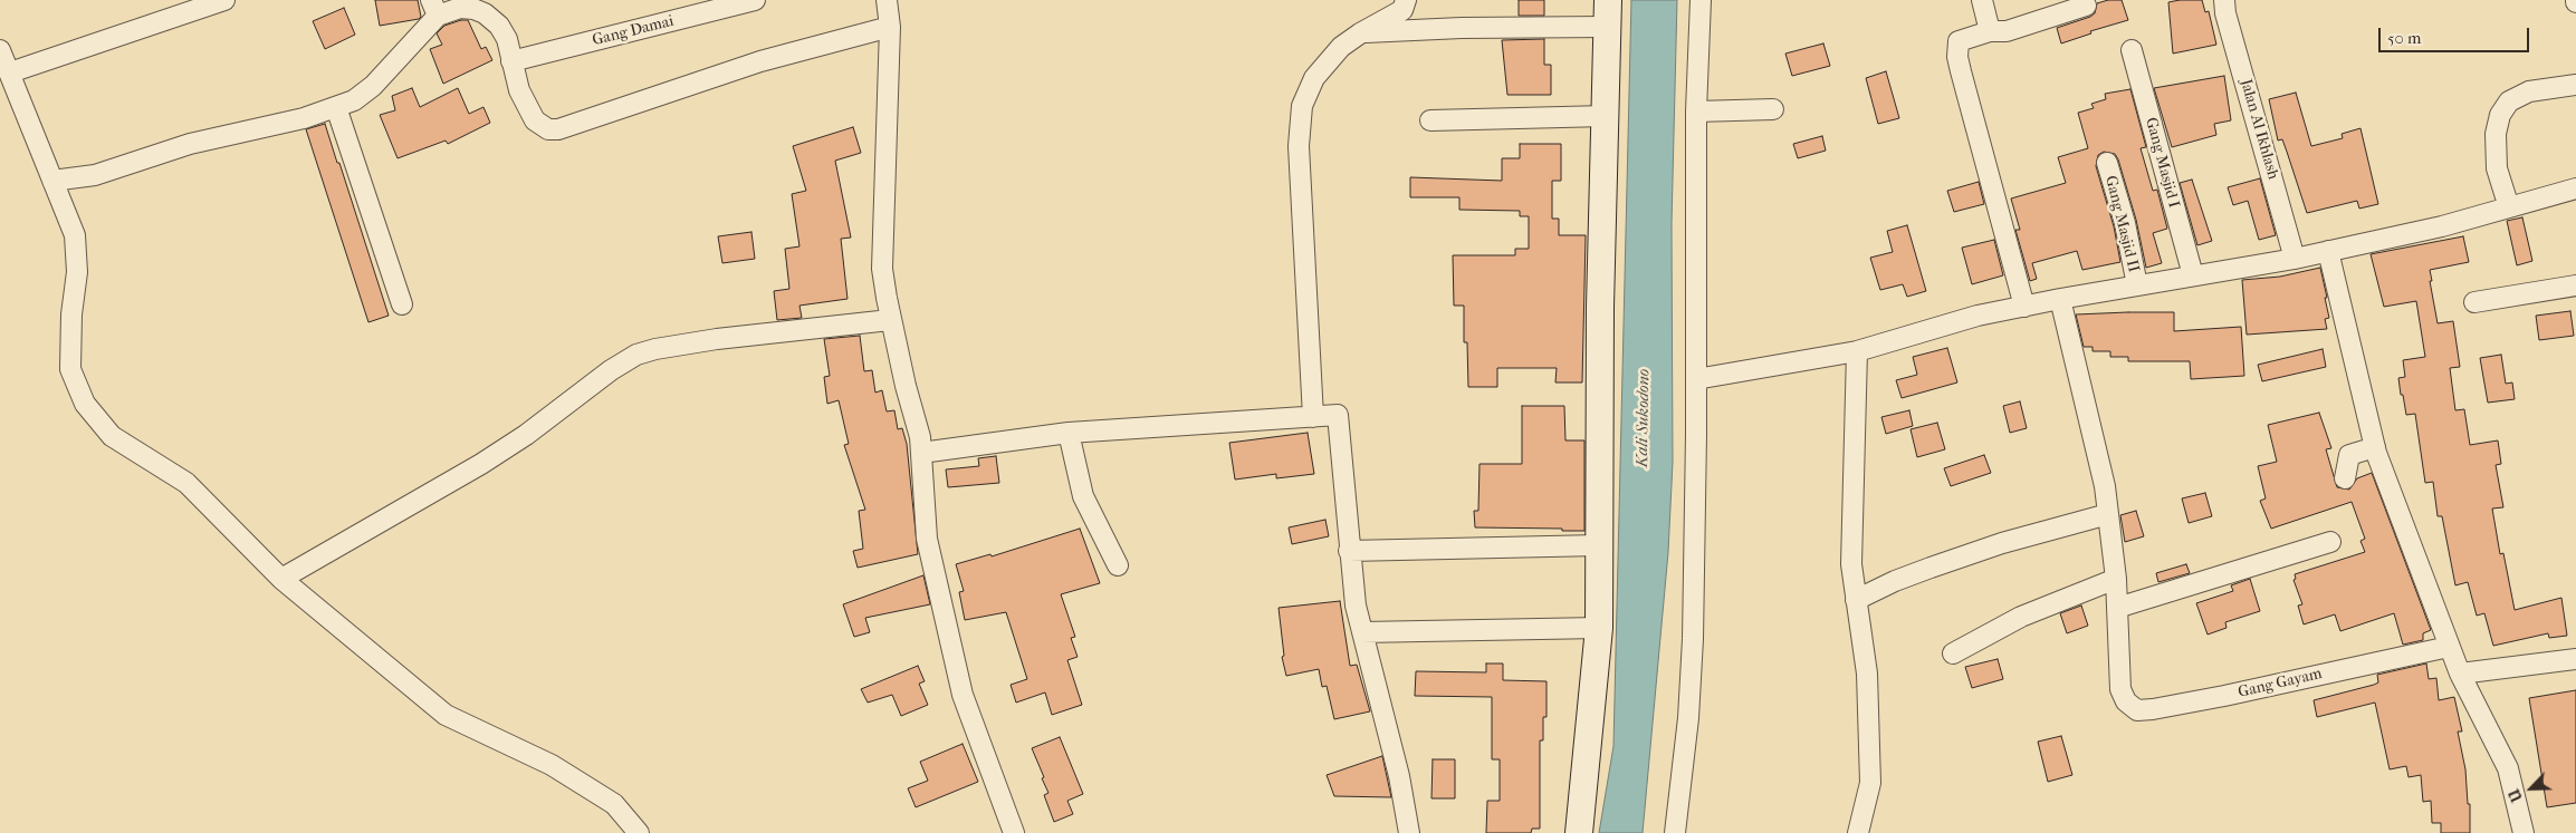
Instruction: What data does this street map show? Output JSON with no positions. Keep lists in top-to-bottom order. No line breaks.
{"streets":{"street":["Gang Damai","Jalan Al Ikhlash","Gang Masjid I","Gang Masjid II","Gang Gayam"]},"water":["Kali Sukodono"],"scale_bar":"50 m","north":"bottom left"}
